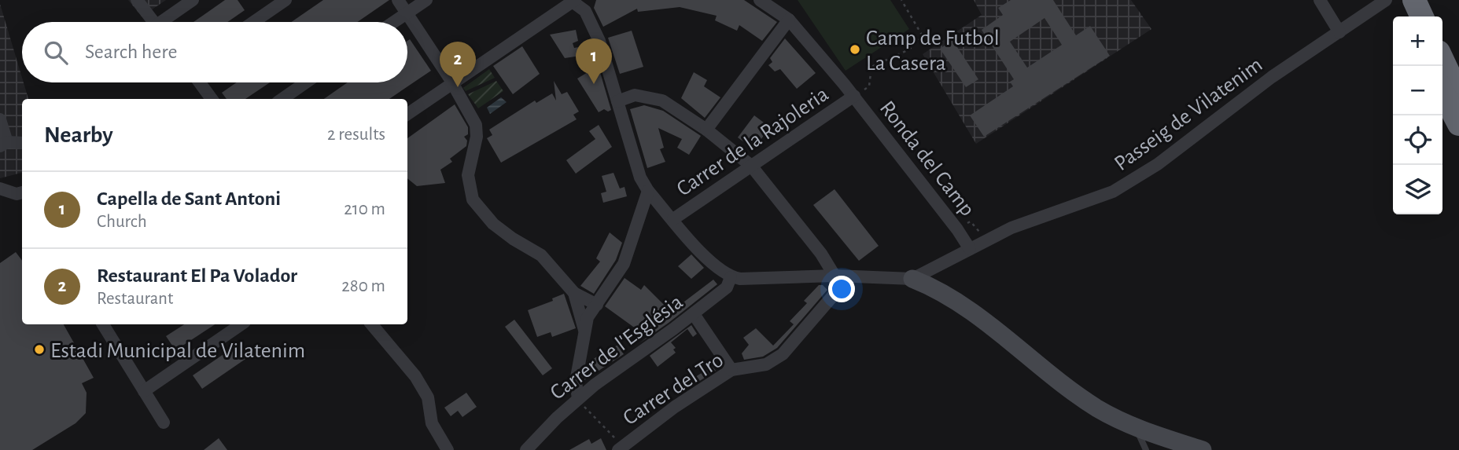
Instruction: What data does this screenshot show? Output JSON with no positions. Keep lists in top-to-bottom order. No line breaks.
{"streets":{"street":["Passeig de Vilatenim","Carrer de la Rajoleria","Ronda del Camp","Carrer de l'Església","Carrer del Tro"]},"crossings":[["Passeig de Vilatenim","Ronda del Camp"],["Carrer de la Rajoleria","Ronda del Camp"]],"places":["Camp de Futbol La Casera","Estadi Municipal de Vilatenim"],"page":{"map_buttons":["+","−"],"search":"Search here","pins":["1","2"],"heading":["Nearby","2 results"],"list":[{"mark":"1","name":"Capella de Sant Antoni","note":"Church","value":"210 m"},{"mark":"2","name":"Restaurant El Pa Volador","note":"Restaurant","value":"280 m"}]}}
